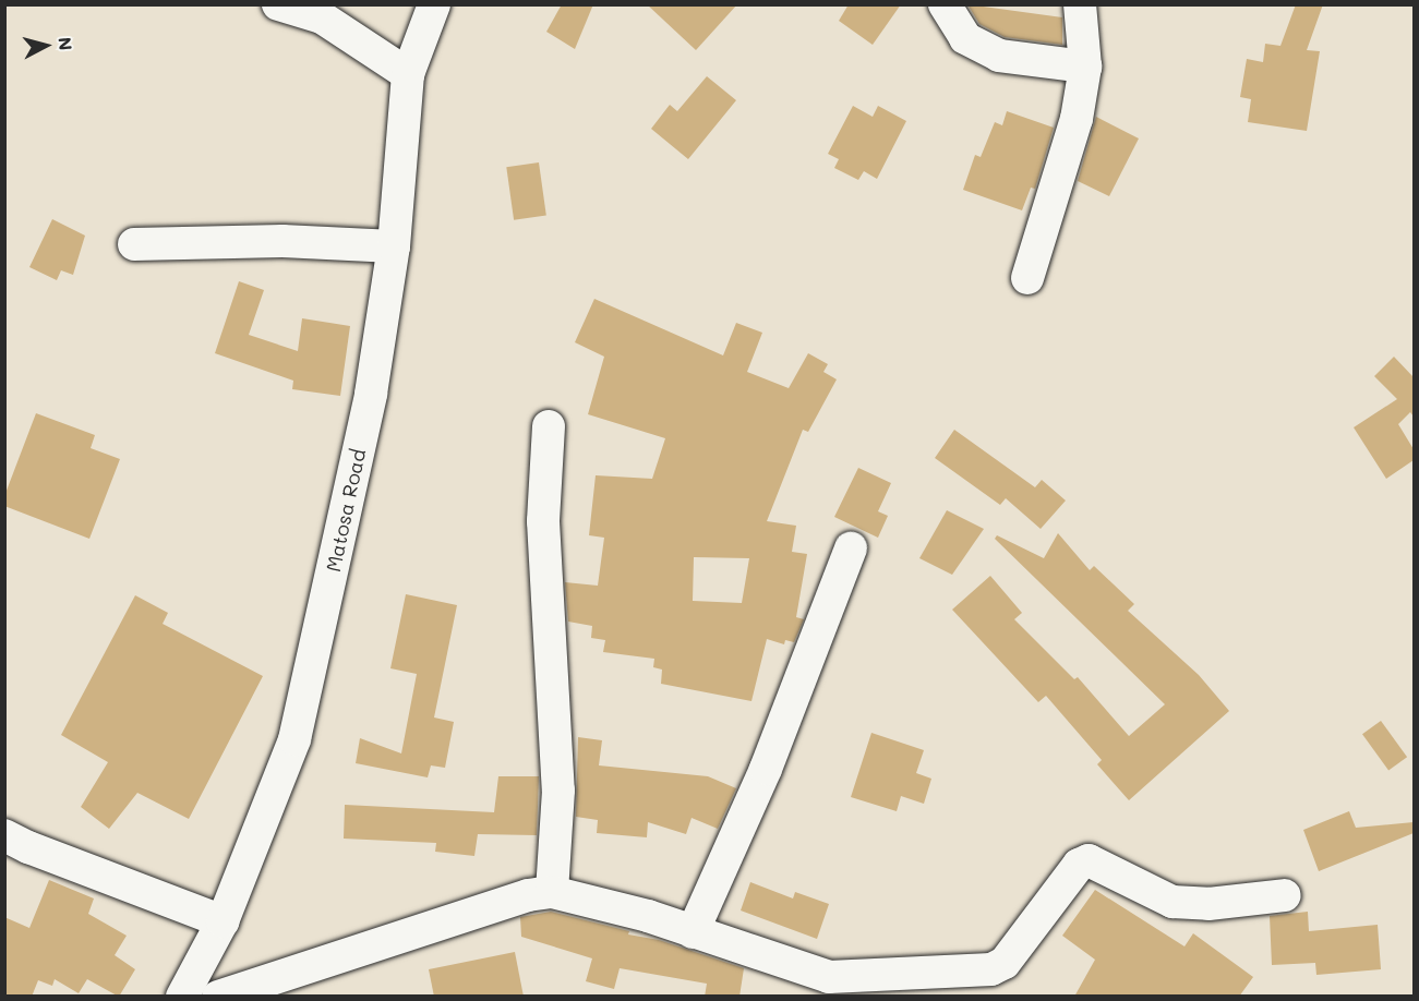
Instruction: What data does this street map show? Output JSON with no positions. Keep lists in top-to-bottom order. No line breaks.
{"streets":{"street":["Matosa Road"]},"north":"right"}
